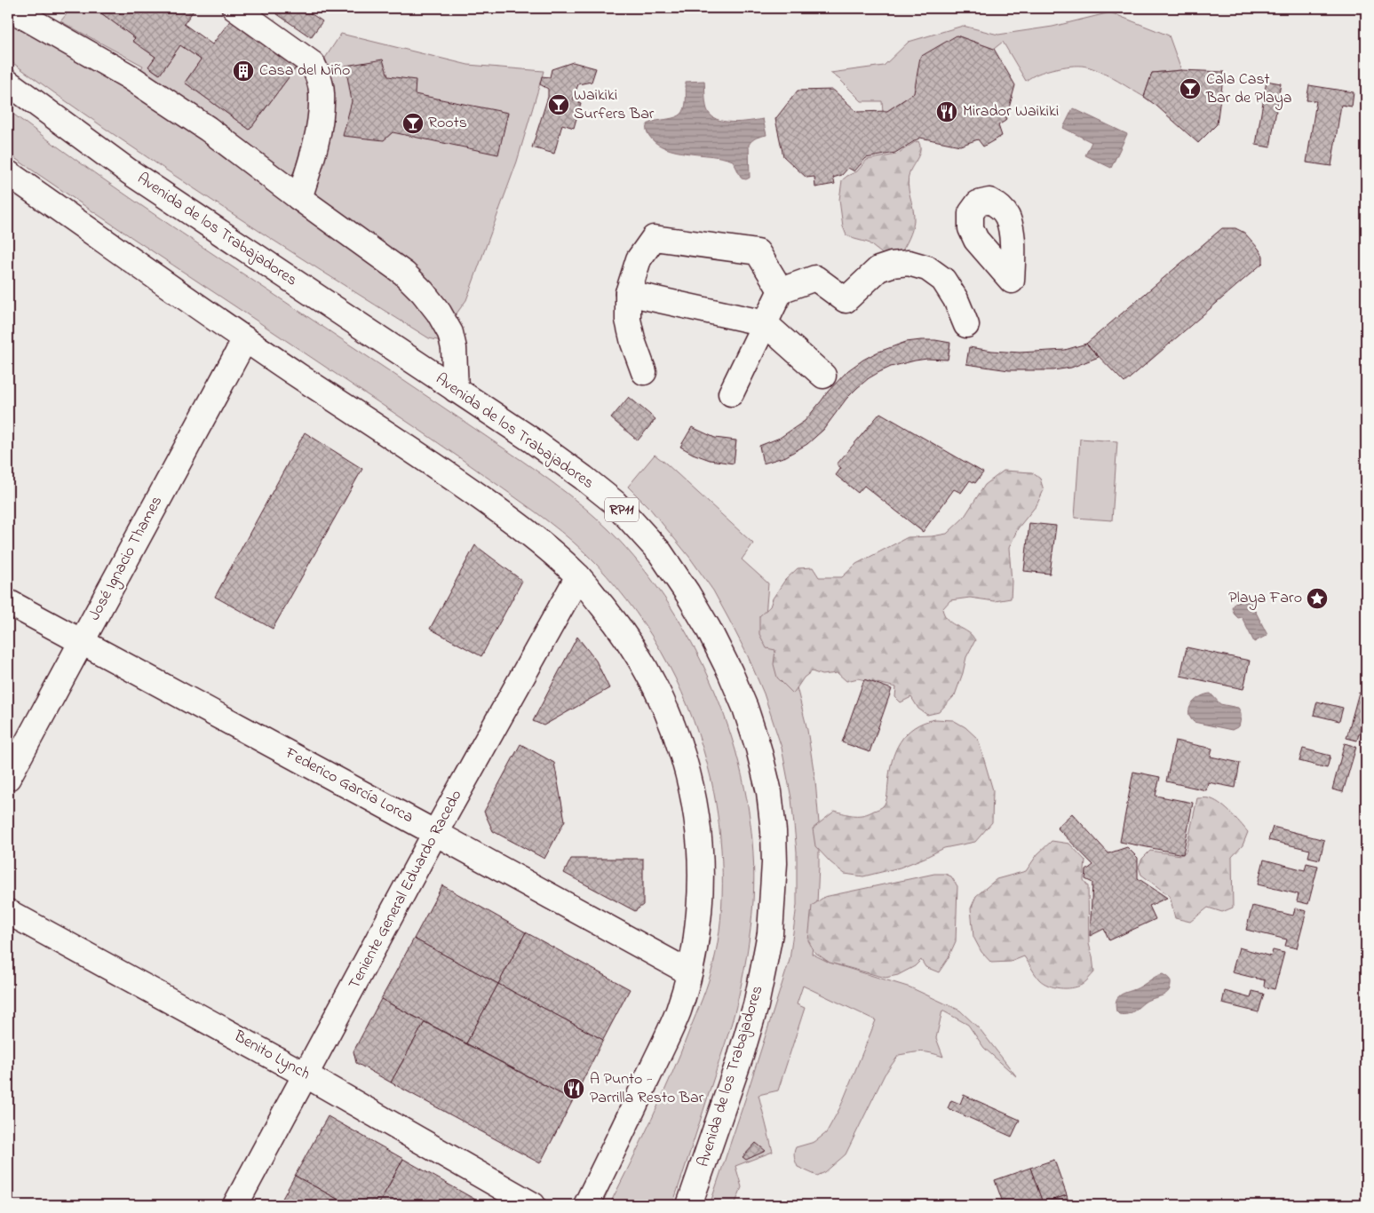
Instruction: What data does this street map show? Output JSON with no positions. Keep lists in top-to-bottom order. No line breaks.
{"streets":{"main road":["Avenida de los Trabajadores","RP11","José Ignacio Thames","Federico García Lorca","Teniente General Eduardo Racedo","Benito Lynch"]},"crossings":[["José Ignacio Thames","Federico García Lorca"],["Federico García Lorca","Teniente General Eduardo Racedo"],["Teniente General Eduardo Racedo","Benito Lynch"]],"places":{"building":["Casa del Niño"],"bar":["Cala Cast Bar de Playa","Waikiki Surfers Bar","Roots"],"restaurant":["Mirador Waikiki","A Punto - Parrilla Resto Bar"],"place":["Playa Faro"]}}
